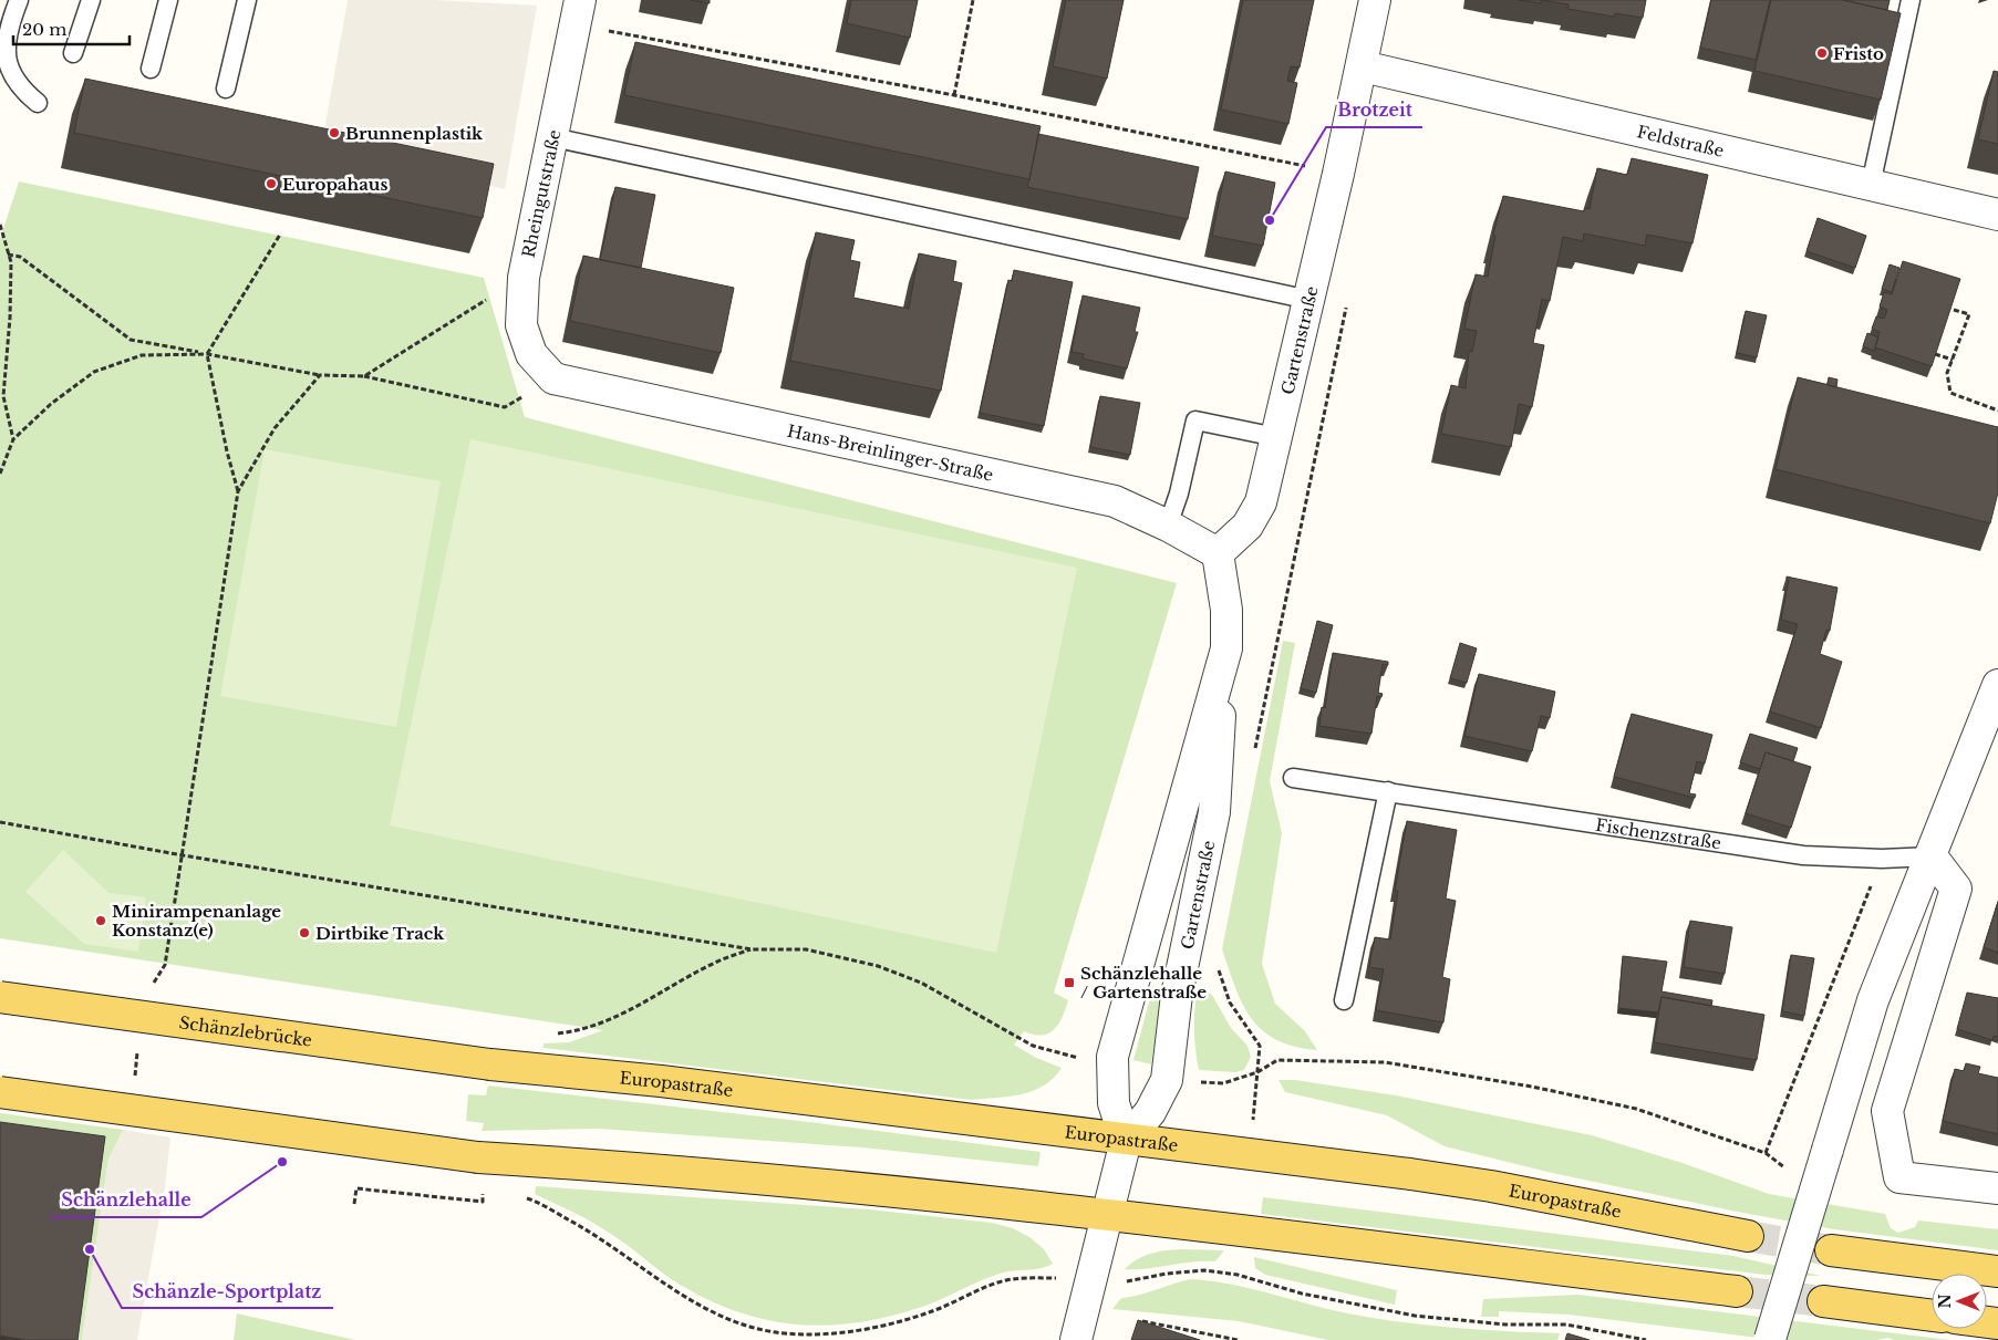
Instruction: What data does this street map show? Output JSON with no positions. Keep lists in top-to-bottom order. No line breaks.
{"streets":{"main road":["Schänzlebrücke","Europastraße"],"street":["Feldstraße","Rheingutstraße","Gartenstraße","Hans-Breinlinger-Straße"],"lane":["Fischenzstraße"]},"crossings":[["Feldstraße","Gartenstraße"],["Rheingutstraße","Hans-Breinlinger-Straße"],["Gartenstraße","Hans-Breinlinger-Straße"],["Gartenstraße","Europastraße"],["Schänzlebrücke","Europastraße"]],"places":{"other":["Fristo","Brunnenplastik","Europahaus","Brotzeit","Minirampenanlage Konstanz(e)","Dirtbike Track","Schänzlehalle","Schänzle-Sportplatz"],"transit":["Schänzlehalle / Gartenstraße"]},"scale_bar":"20 m","north":"left"}
